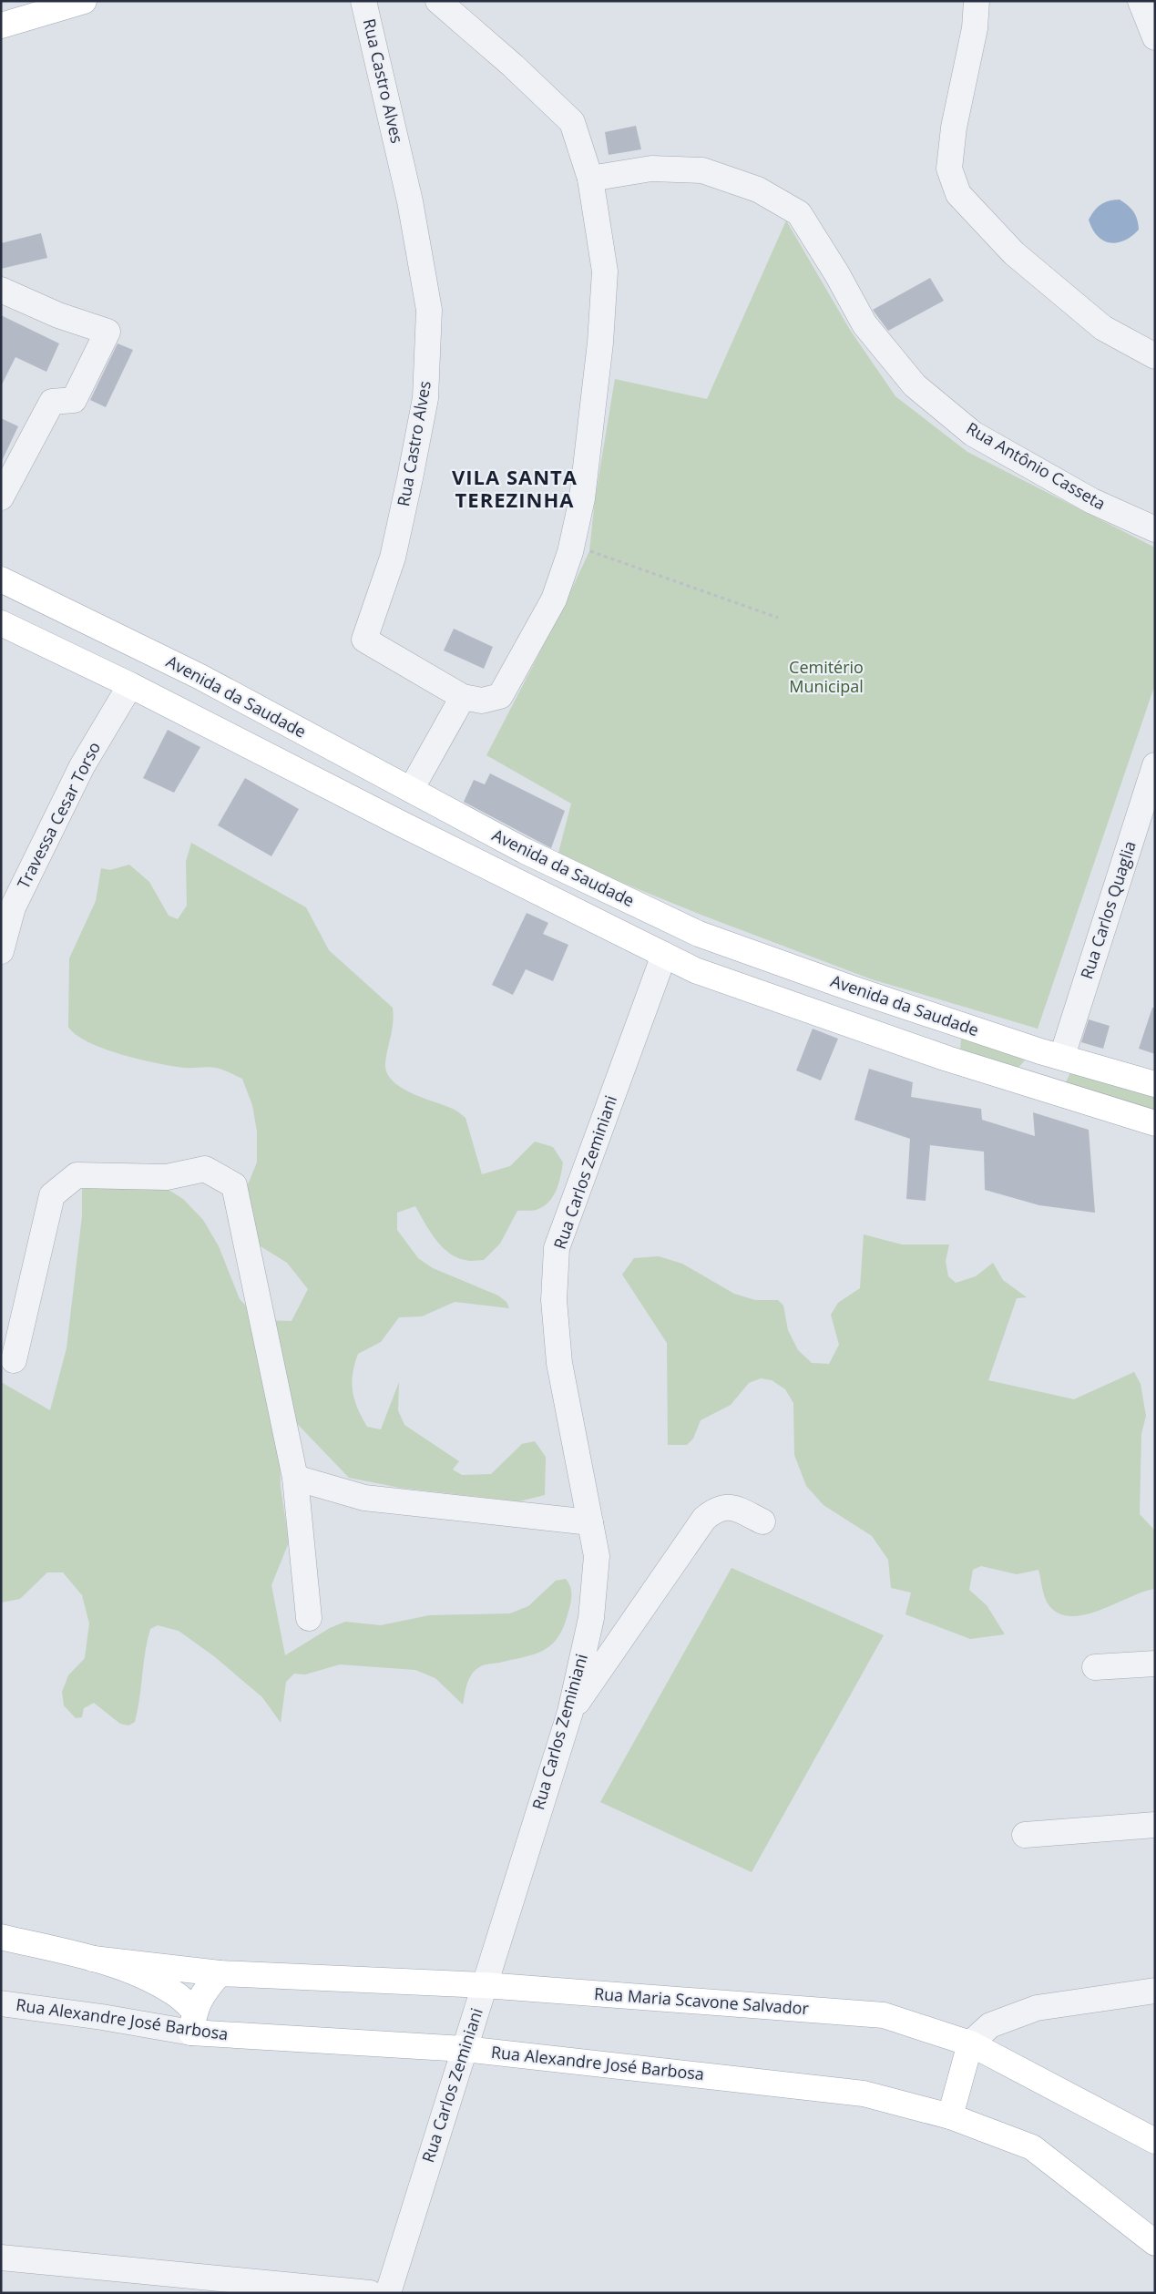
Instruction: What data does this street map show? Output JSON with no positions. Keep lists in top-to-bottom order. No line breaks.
{"streets":{"main road":["Avenida da Saudade","Rua Maria Scavone Salvador","Rua Alexandre José Barbosa"],"street":["Rua Castro Alves","Rua Antônio Casseta","Travessa Cesar Torso","Rua Carlos Quaglia","Rua Carlos Zeminiani"]},"crossings":[["Avenida da Saudade","Travessa Cesar Torso"],["Avenida da Saudade","Rua Carlos Quaglia"],["Avenida da Saudade","Rua Carlos Zeminiani"],["Rua Carlos Zeminiani","Rua Maria Scavone Salvador"],["Rua Carlos Zeminiani","Rua Alexandre José Barbosa"]],"districts":["VILA SANTA TEREZINHA"],"parks":["Cemitério Municipal"]}
